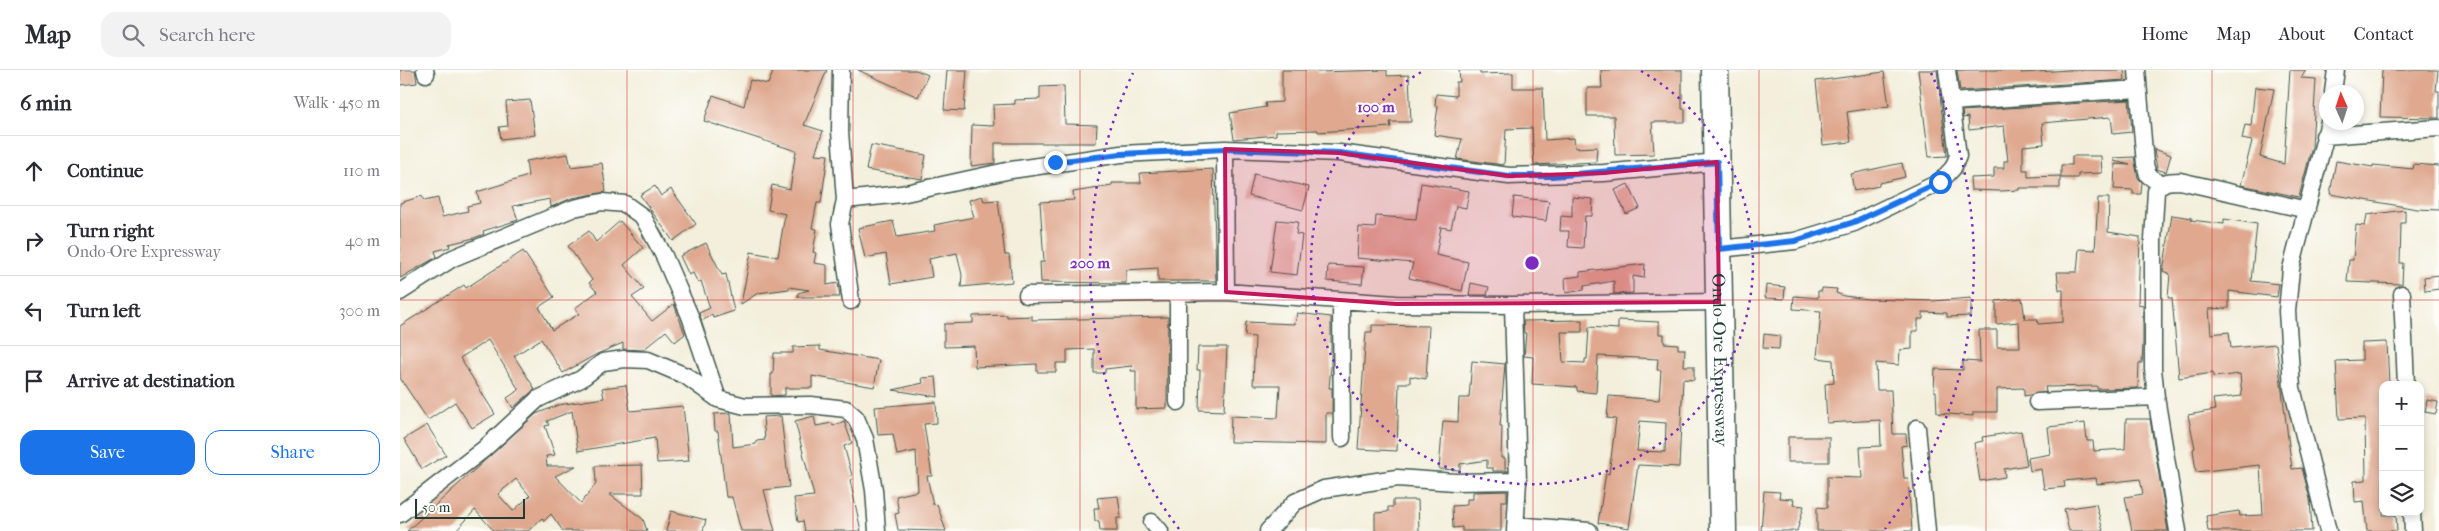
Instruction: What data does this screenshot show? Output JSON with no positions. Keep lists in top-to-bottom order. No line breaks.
{"streets":{"main road":["Ondo-Ore Expressway"]},"scale_bar":"50 m","north":"top","page":{"header":"Map","search":"Search here","nav":["Home","Map","About","Contact"],"heading":["6 min","Walk · 450 m"],"list":[["Continue","110 m"],["Turn right","Ondo-Ore Expressway","40 m"],["Turn left","300 m"],"Arrive at destination"],"map_buttons":["+","−"],"buttons":["Save","Share"],"scale":"50 m"},"rings":["100 m","200 m"]}
